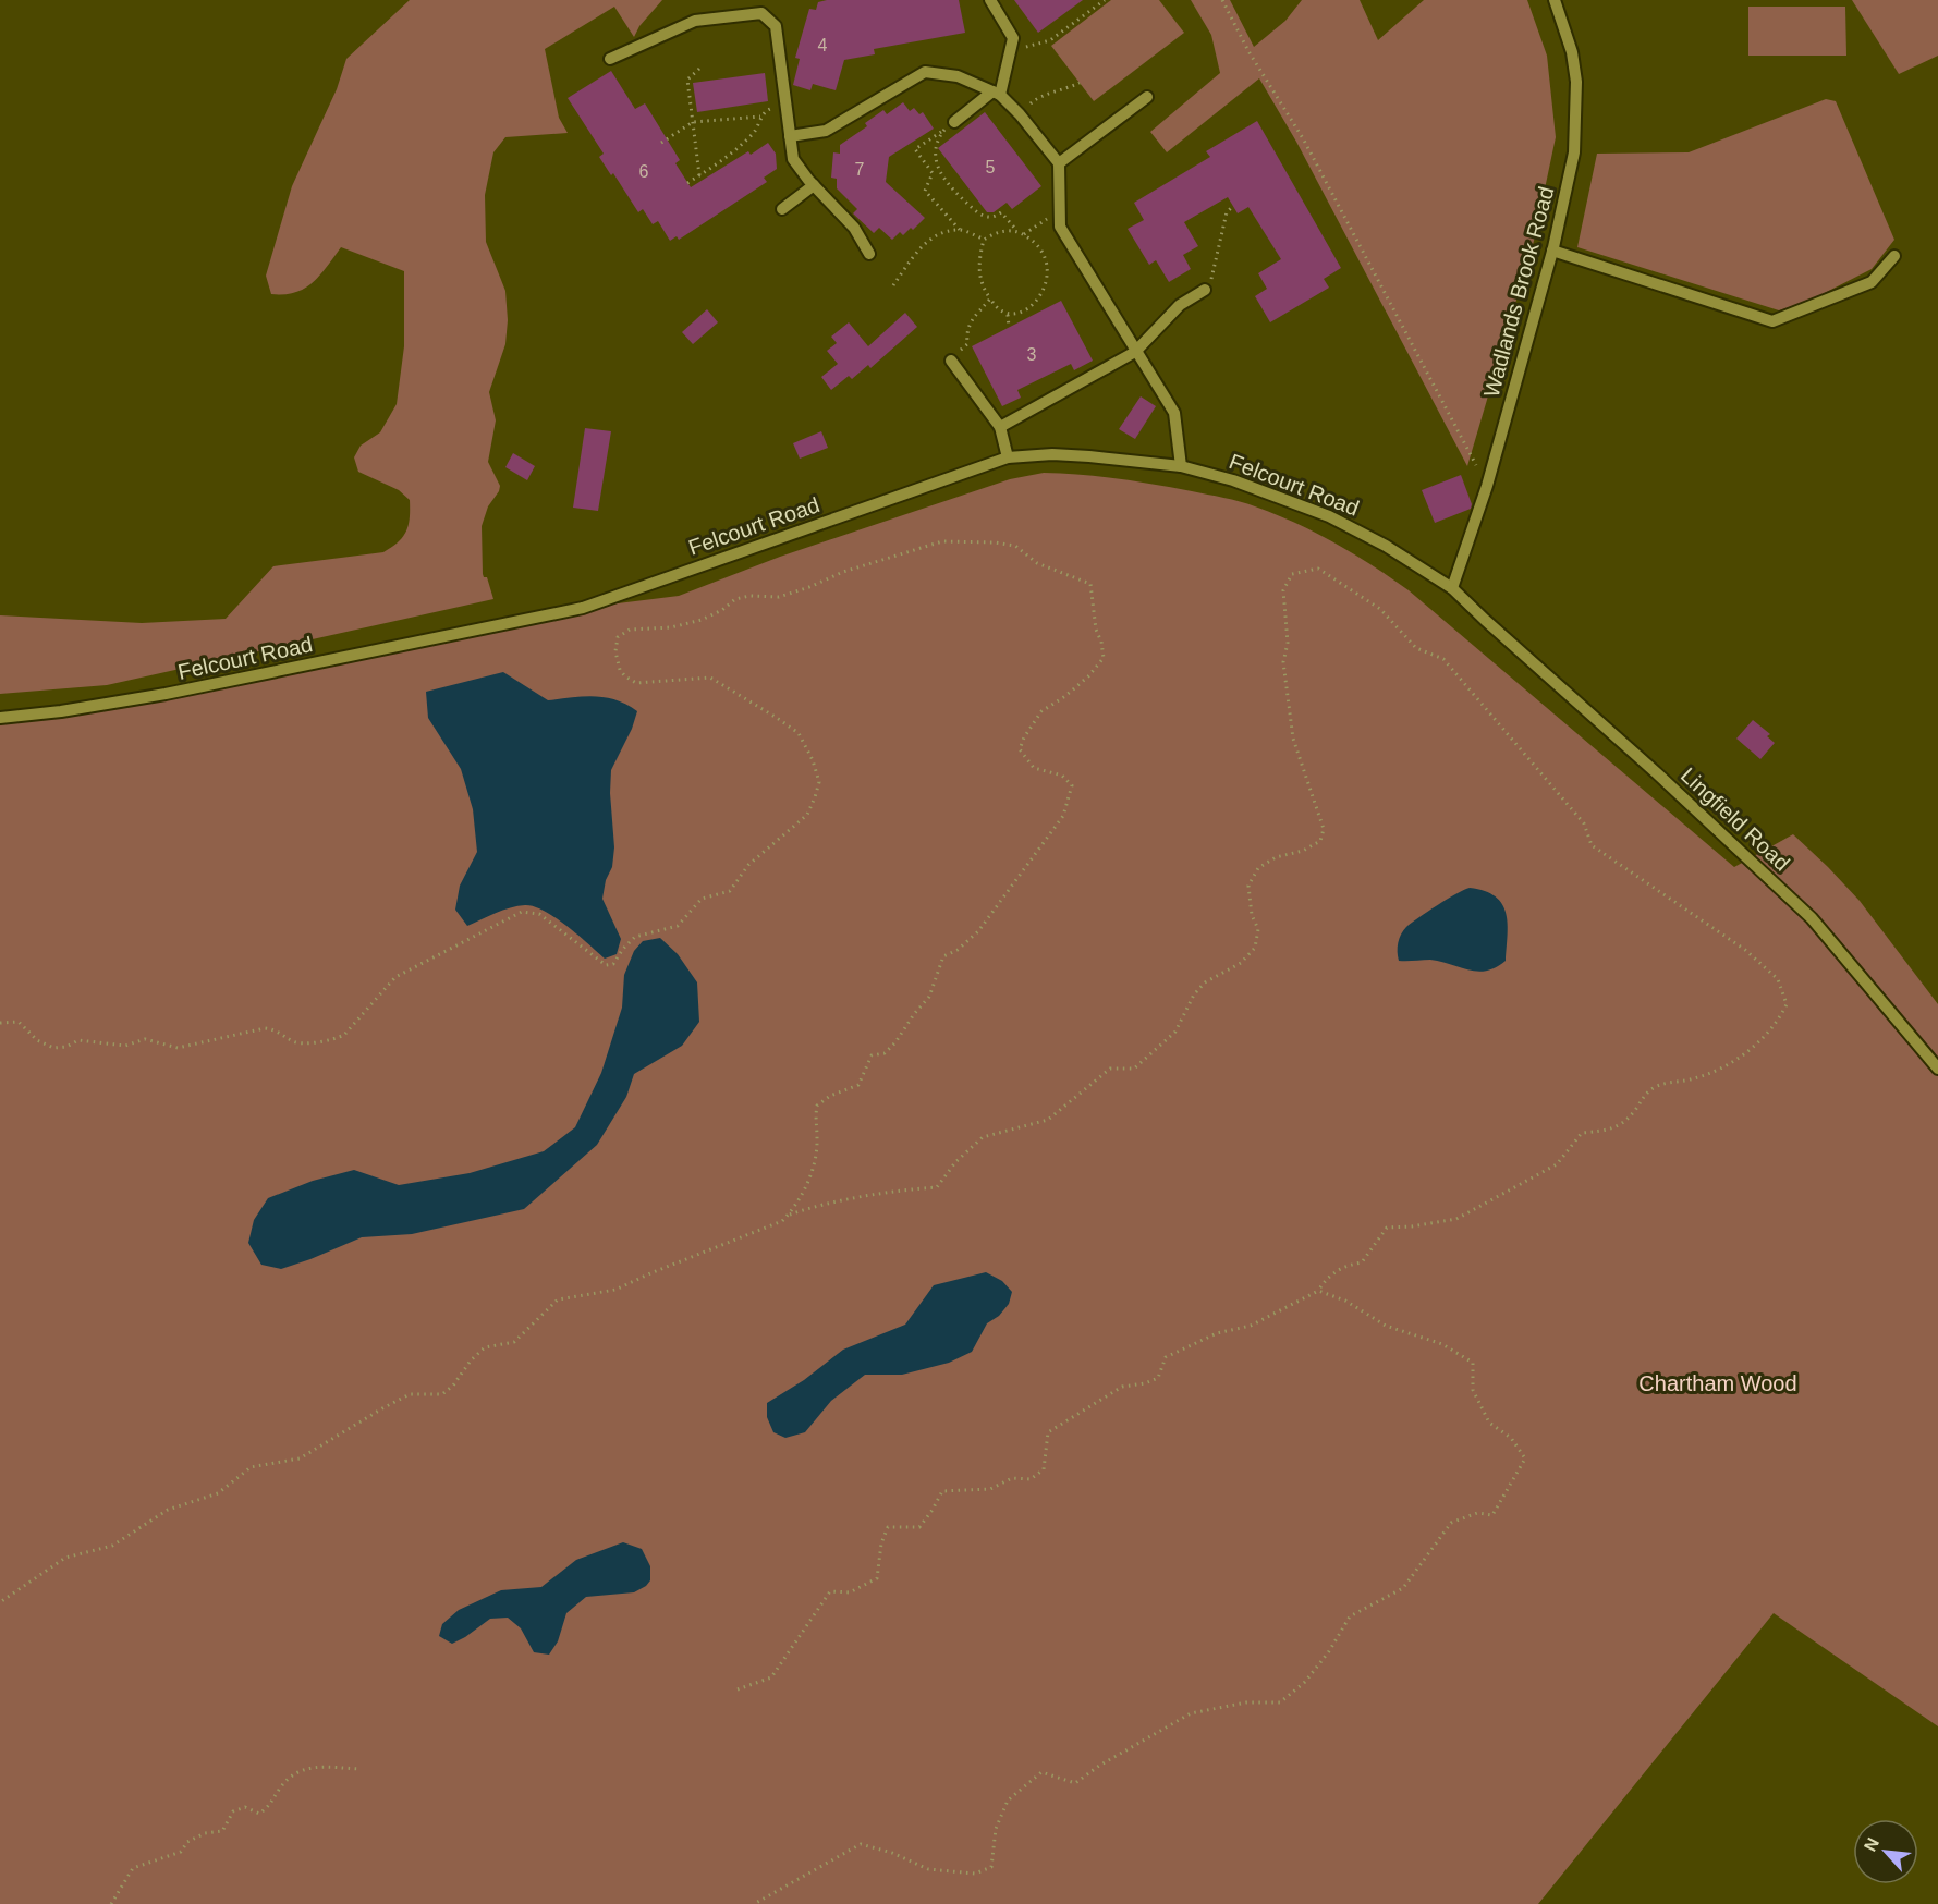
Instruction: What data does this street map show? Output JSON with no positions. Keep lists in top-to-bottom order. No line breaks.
{"streets":{"street":["Wadlands Brook Road","Felcourt Road","Lingfield Road"]},"crossings":[["Wadlands Brook Road","Felcourt Road"],["Felcourt Road","Lingfield Road"]],"parks":["Chartham Wood"],"house_numbers":["4","5","7","6","3"],"north":"top left"}
